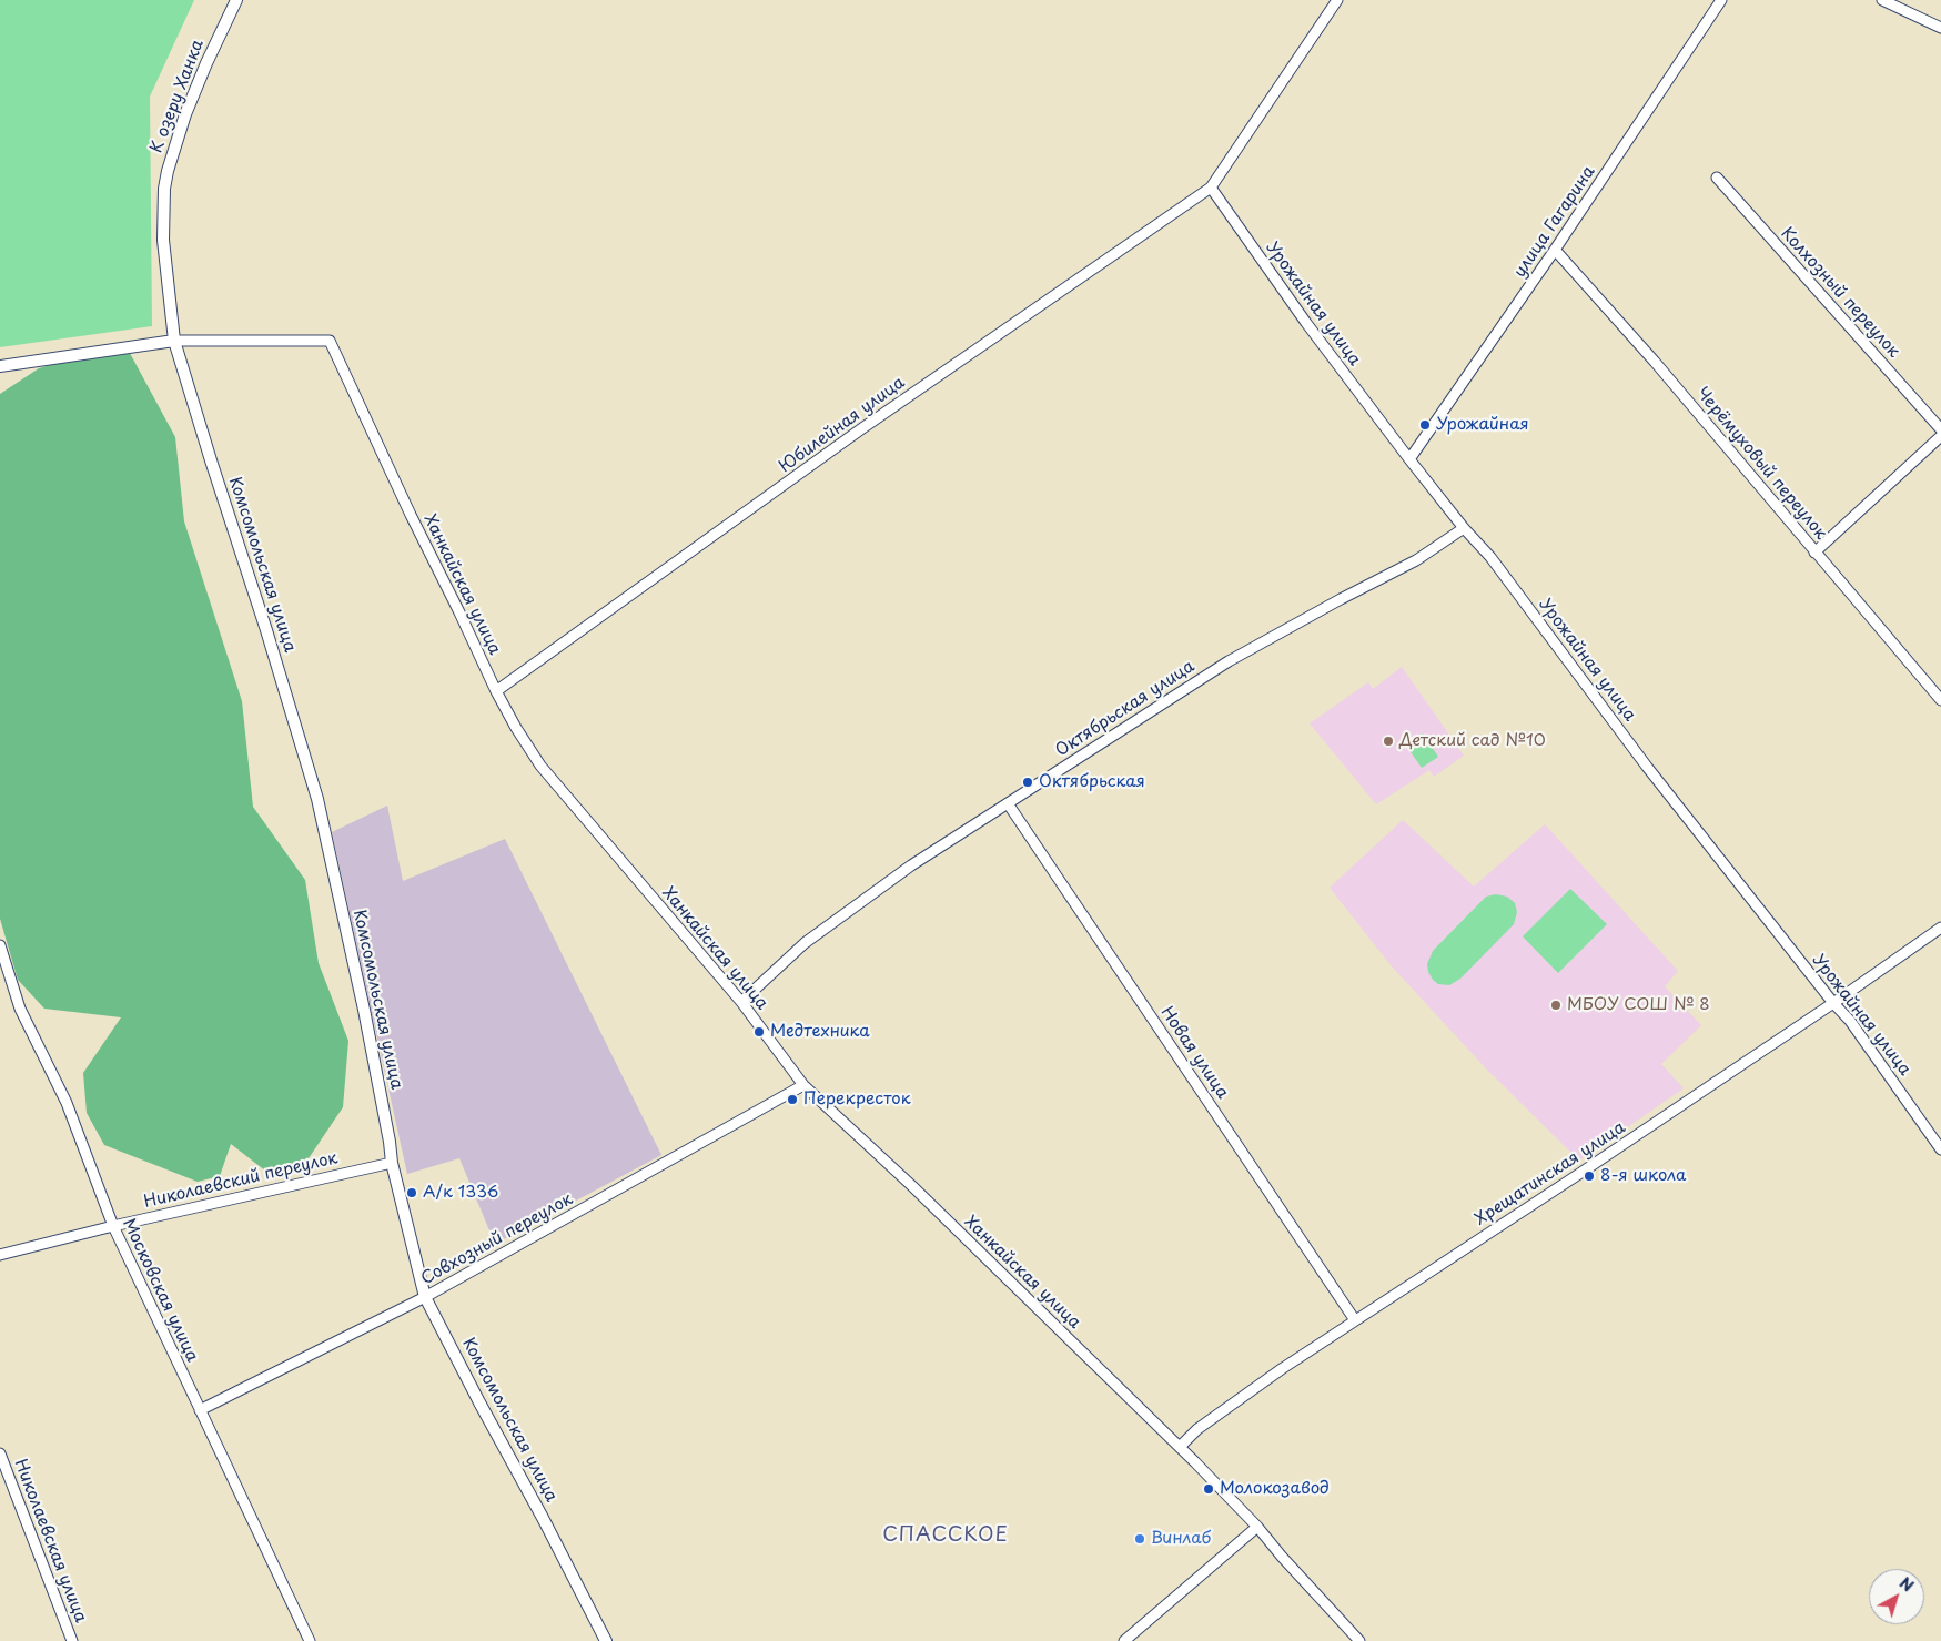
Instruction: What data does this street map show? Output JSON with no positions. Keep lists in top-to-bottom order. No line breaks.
{"streets":{"street":["К озеру Ханка","улица Гагарина","Колхозный переулок","Урожайная улица","Юбилейная улица","Черёмуховый переулок","Комсомольская улица","Ханкайская улица","Октябрьская улица","Новая улица","Хрещатинская улица","Николаевский переулок","Совхозный переулок","Московская улица","Николаевская улица"]},"crossings":[["К озеру Ханка","Комсомольская улица"],["К озеру Ханка","Ханкайская улица"],["улица Гагарина","Урожайная улица"],["улица Гагарина","Черёмуховый переулок"],["Урожайная улица","Юбилейная улица"],["Урожайная улица","Октябрьская улица"],["Урожайная улица","Хрещатинская улица"],["Юбилейная улица","Ханкайская улица"],["Комсомольская улица","Ханкайская улица"],["Комсомольская улица","Николаевский переулок"],["Комсомольская улица","Совхозный переулок"],["Ханкайская улица","Октябрьская улица"],["Ханкайская улица","Хрещатинская улица"],["Ханкайская улица","Совхозный переулок"],["Октябрьская улица","Новая улица"],["Новая улица","Хрещатинская улица"],["Николаевский переулок","Московская улица"],["Совхозный переулок","Московская улица"]],"districts":["СПАССКОЕ"],"places":["Урожайная","Детский сад №10","Октябрьская","МБОУ СОШ № 8","Медтехника","Перекресток","8-я школа","А/к 1336","Молокозавод","Винлаб"],"north":"top right"}
